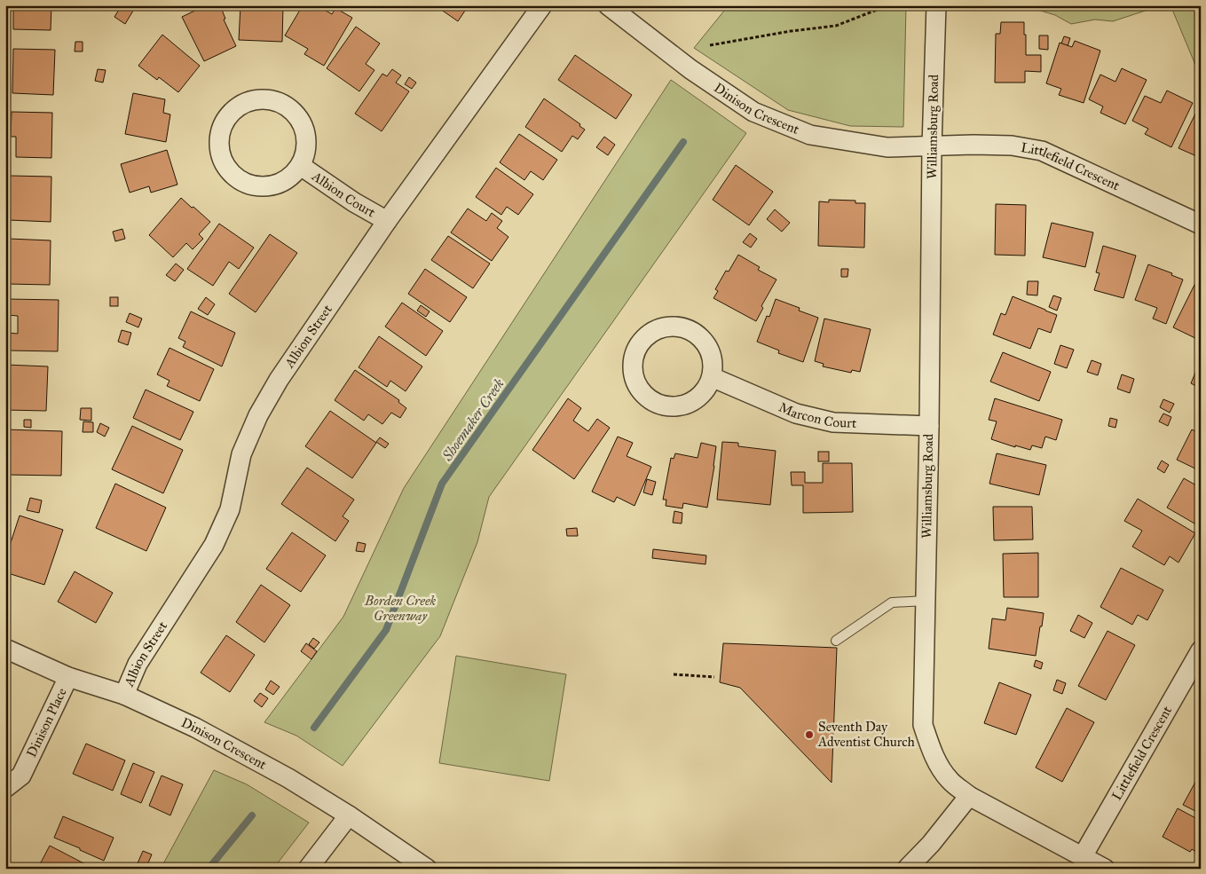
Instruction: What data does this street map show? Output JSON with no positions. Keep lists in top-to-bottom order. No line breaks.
{"streets":{"street":["Dinison Crescent","Williamsburg Road","Littlefield Crescent","Albion Court","Albion Street","Marcon Court","Dinison Place"]},"crossings":[["Dinison Crescent","Williamsburg Road"],["Dinison Crescent","Littlefield Crescent"],["Dinison Crescent","Albion Street"],["Dinison Crescent","Dinison Place"],["Williamsburg Road","Littlefield Crescent"],["Williamsburg Road","Marcon Court"],["Albion Court","Albion Street"]],"water":["Shoemaker Creek"],"parks":["Borden Creek Greenway"],"places":["Seventh Day Adventist Church"]}
